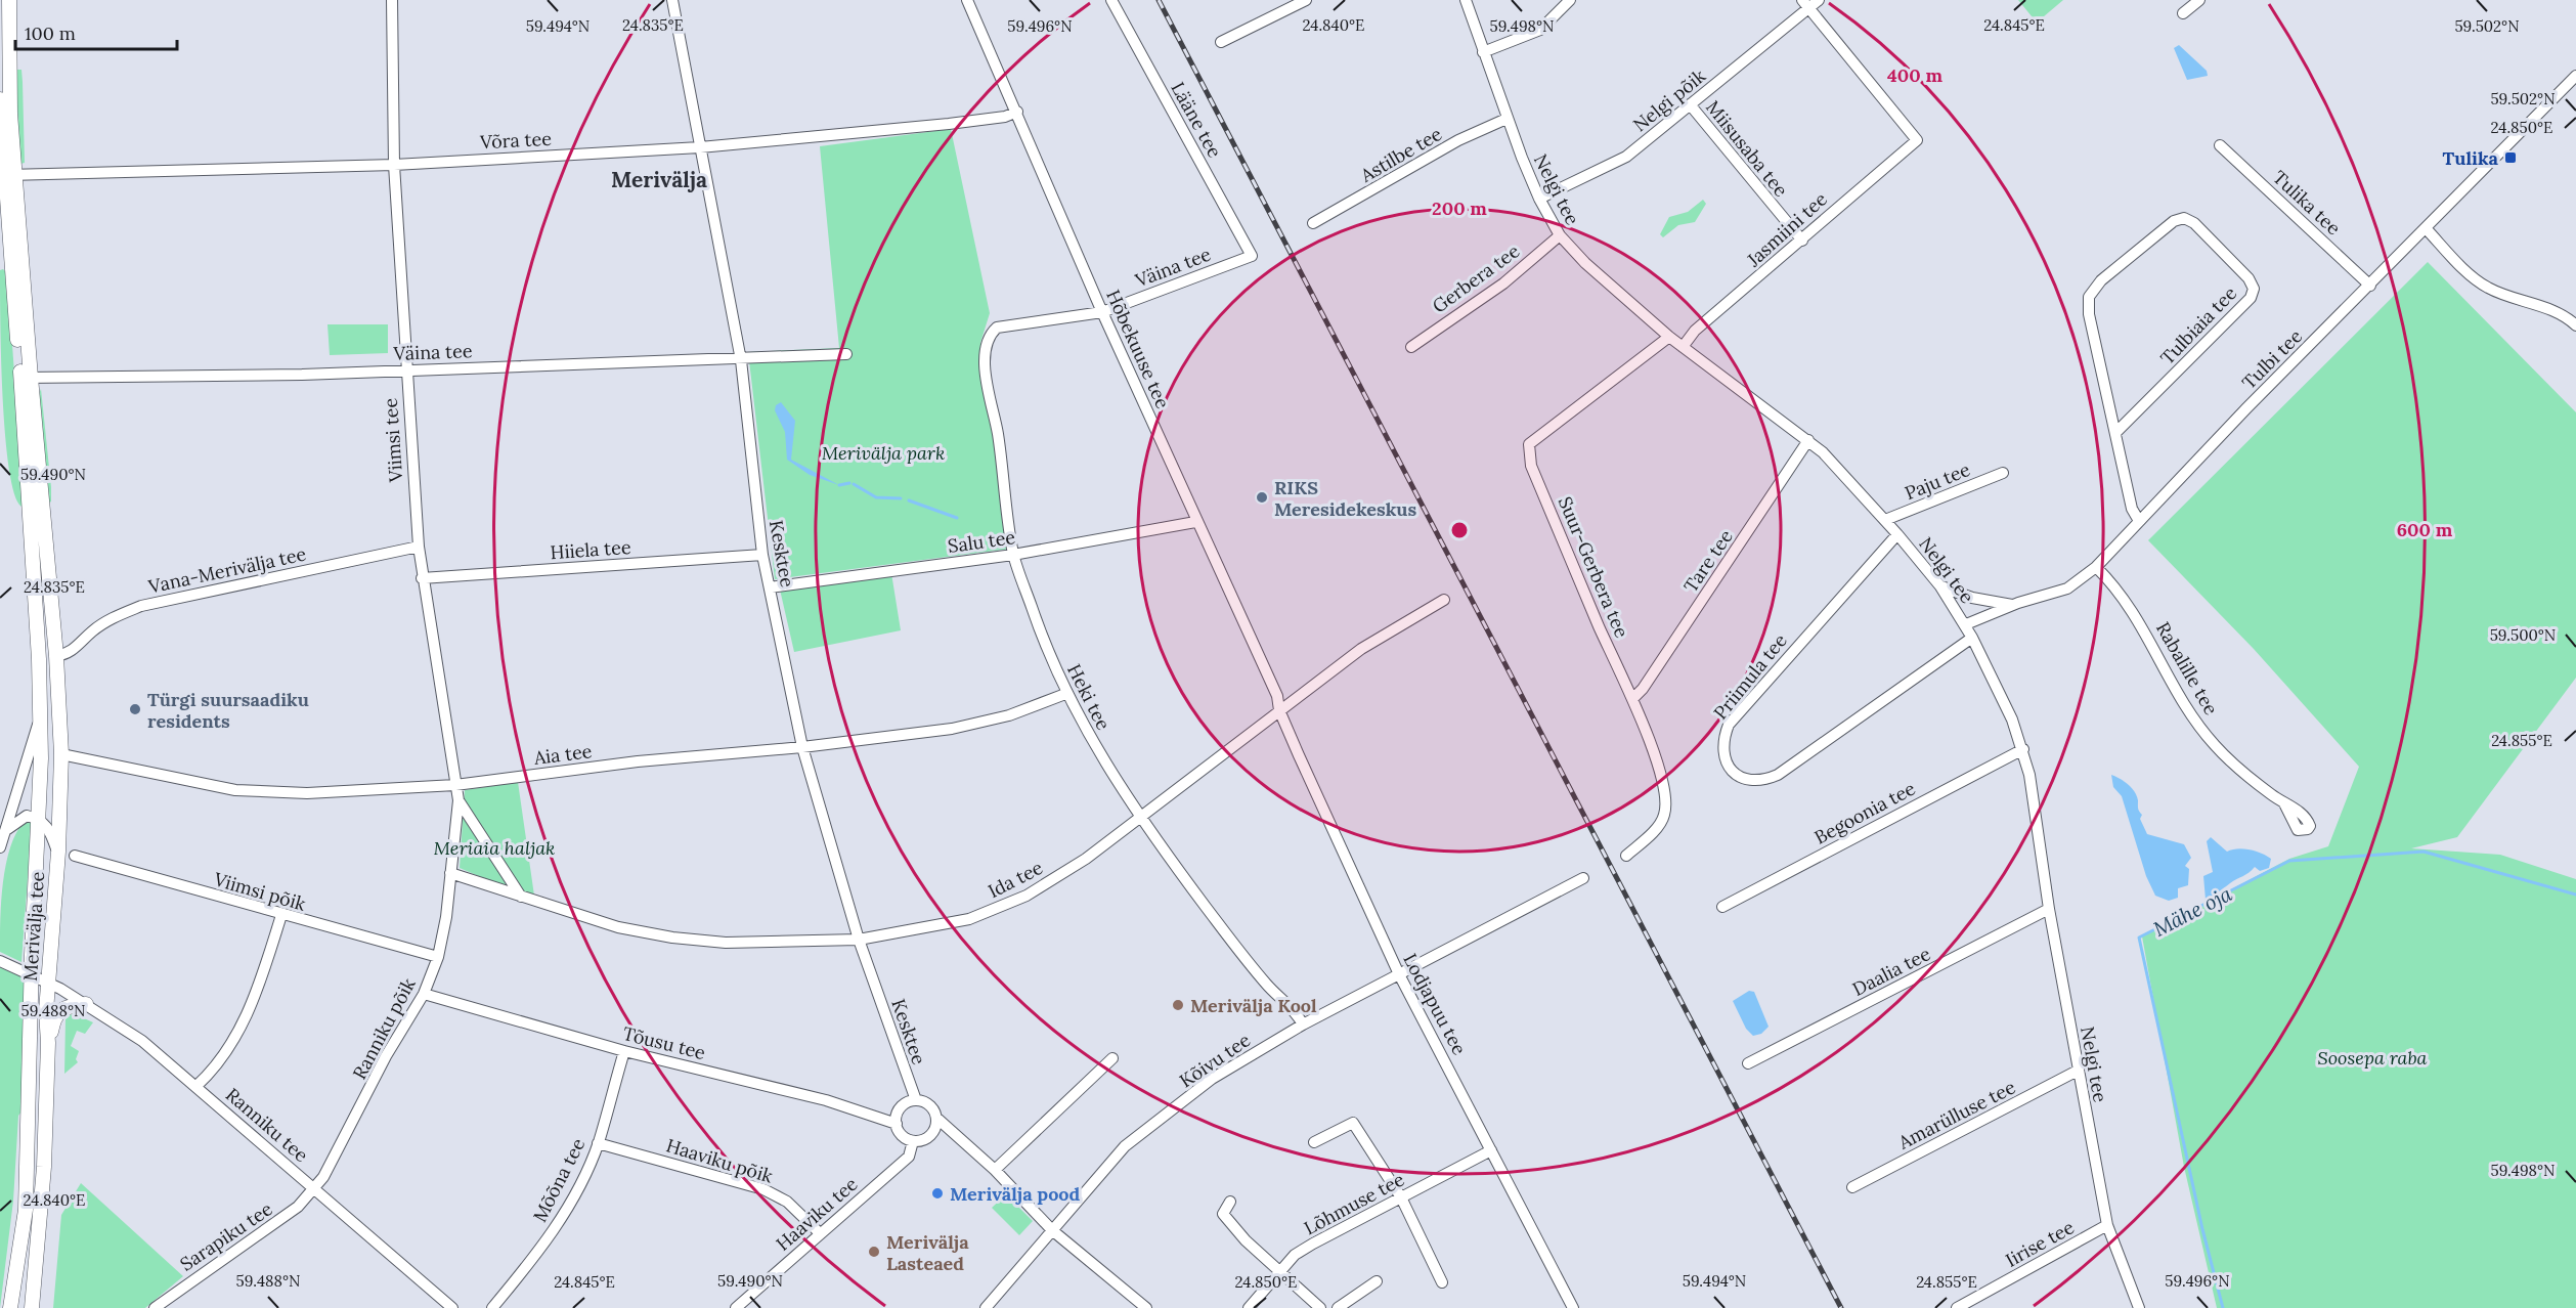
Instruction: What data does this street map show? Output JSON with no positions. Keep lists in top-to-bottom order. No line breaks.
{"streets":{"main road":["Merivälja tee"],"street":["Nelgi põik","Lääne tee","Võra tee","Miisusaba tee","Astilbe tee","Nelgi tee","Tulika tee","Jasmiini tee","Väina tee","Gerbera tee","Tulbiaia tee","Hõbekuuse tee","Tulbi tee","Viimsi tee","Paju tee","Salu tee","Hiiela tee","Kesktee","Tare tee","Suur-Gerbera tee","Vana-Merivälja tee","Rabalille tee","Priimula tee","Heki tee","Aia tee","Begoonia tee","Ida tee","Viimsi põik","Daalia tee","Lodjapuu tee","Ranniku põik","Tõusu tee","Kõivu tee","Amarülluse tee","Ranniku tee","Haaviku põik","Mõõna tee","Lõhmuse tee","Haaviku tee","Sarapiku tee","Iirise tee"]},"crossings":[["Nelgi põik","Miisusaba tee"],["Nelgi põik","Nelgi tee"],["Nelgi põik","Jasmiini tee"],["Lääne tee","Väina tee"],["Võra tee","Hõbekuuse tee"],["Võra tee","Viimsi tee"],["Võra tee","Kesktee"],["Miisusaba tee","Jasmiini tee"],["Astilbe tee","Nelgi tee"],["Nelgi tee","Jasmiini tee"],["Nelgi tee","Gerbera tee"],["Nelgi tee","Tulbi tee"],["Nelgi tee","Paju tee"],["Nelgi tee","Tare tee"],["Nelgi tee","Suur-Gerbera tee"],["Nelgi tee","Priimula tee"],["Nelgi tee","Begoonia tee"],["Nelgi tee","Daalia tee"],["Nelgi tee","Amarülluse tee"],["Nelgi tee","Iirise tee"],["Tulika tee","Tulbi tee"],["Väina tee","Hõbekuuse tee"],["Väina tee","Viimsi tee"],["Väina tee","Kesktee"],["Väina tee","Heki tee"],["Väina tee","Merivälja tee"],["Tulbiaia tee","Tulbi tee"],["Hõbekuuse tee","Salu tee"],["Hõbekuuse tee","Ida tee"],["Hõbekuuse tee","Lodjapuu tee"],["Tulbi tee","Rabalille tee"],["Viimsi tee","Hiiela tee"],["Viimsi tee","Vana-Merivälja tee"],["Viimsi tee","Aia tee"],["Viimsi tee","Ida tee"],["Viimsi tee","Ranniku põik"],["Salu tee","Kesktee"],["Salu tee","Heki tee"],["Hiiela tee","Kesktee"],["Kesktee","Aia tee"],["Kesktee","Ida tee"],["Kesktee","Tõusu tee"],["Kesktee","Haaviku tee"],["Tare tee","Suur-Gerbera tee"],["Vana-Merivälja tee","Merivälja tee"],["Heki tee","Aia tee"],["Heki tee","Ida tee"],["Heki tee","Kõivu tee"],["Aia tee","Merivälja tee"],["Ida tee","Lodjapuu tee"],["Ida tee","Ranniku põik"],["Viimsi põik","Ranniku põik"],["Merivälja tee","Ranniku tee"],["Lodjapuu tee","Kõivu tee"],["Lodjapuu tee","Lõhmuse tee"],["Ranniku põik","Tõusu tee"],["Ranniku põik","Ranniku tee"],["Ranniku põik","Sarapiku tee"],["Tõusu tee","Mõõna tee"],["Tõusu tee","Haaviku tee"],["Ranniku tee","Sarapiku tee"],["Haaviku põik","Mõõna tee"],["Haaviku põik","Haaviku tee"]],"districts":["Merivälja"],"water":["Mähe oja"],"parks":["Merivälja park","Meriaia haljak","Soosepa raba"],"places":{"transit":["Tulika"],"other":["RIKS Meresidekeskus","Türgi suursaadiku residents","Merivälja Kool","Merivälja pood","Merivälja Lasteaed"]},"scale_bar":"100 m","coordinates":["24.835°E","24.840°E","24.845°E","59.494°N","59.496°N","59.502°N","59.498°N","24.850°E","59.490°N","59.500°N","24.855°E","59.488°N"],"rings":["400 m","200 m","600 m"]}
